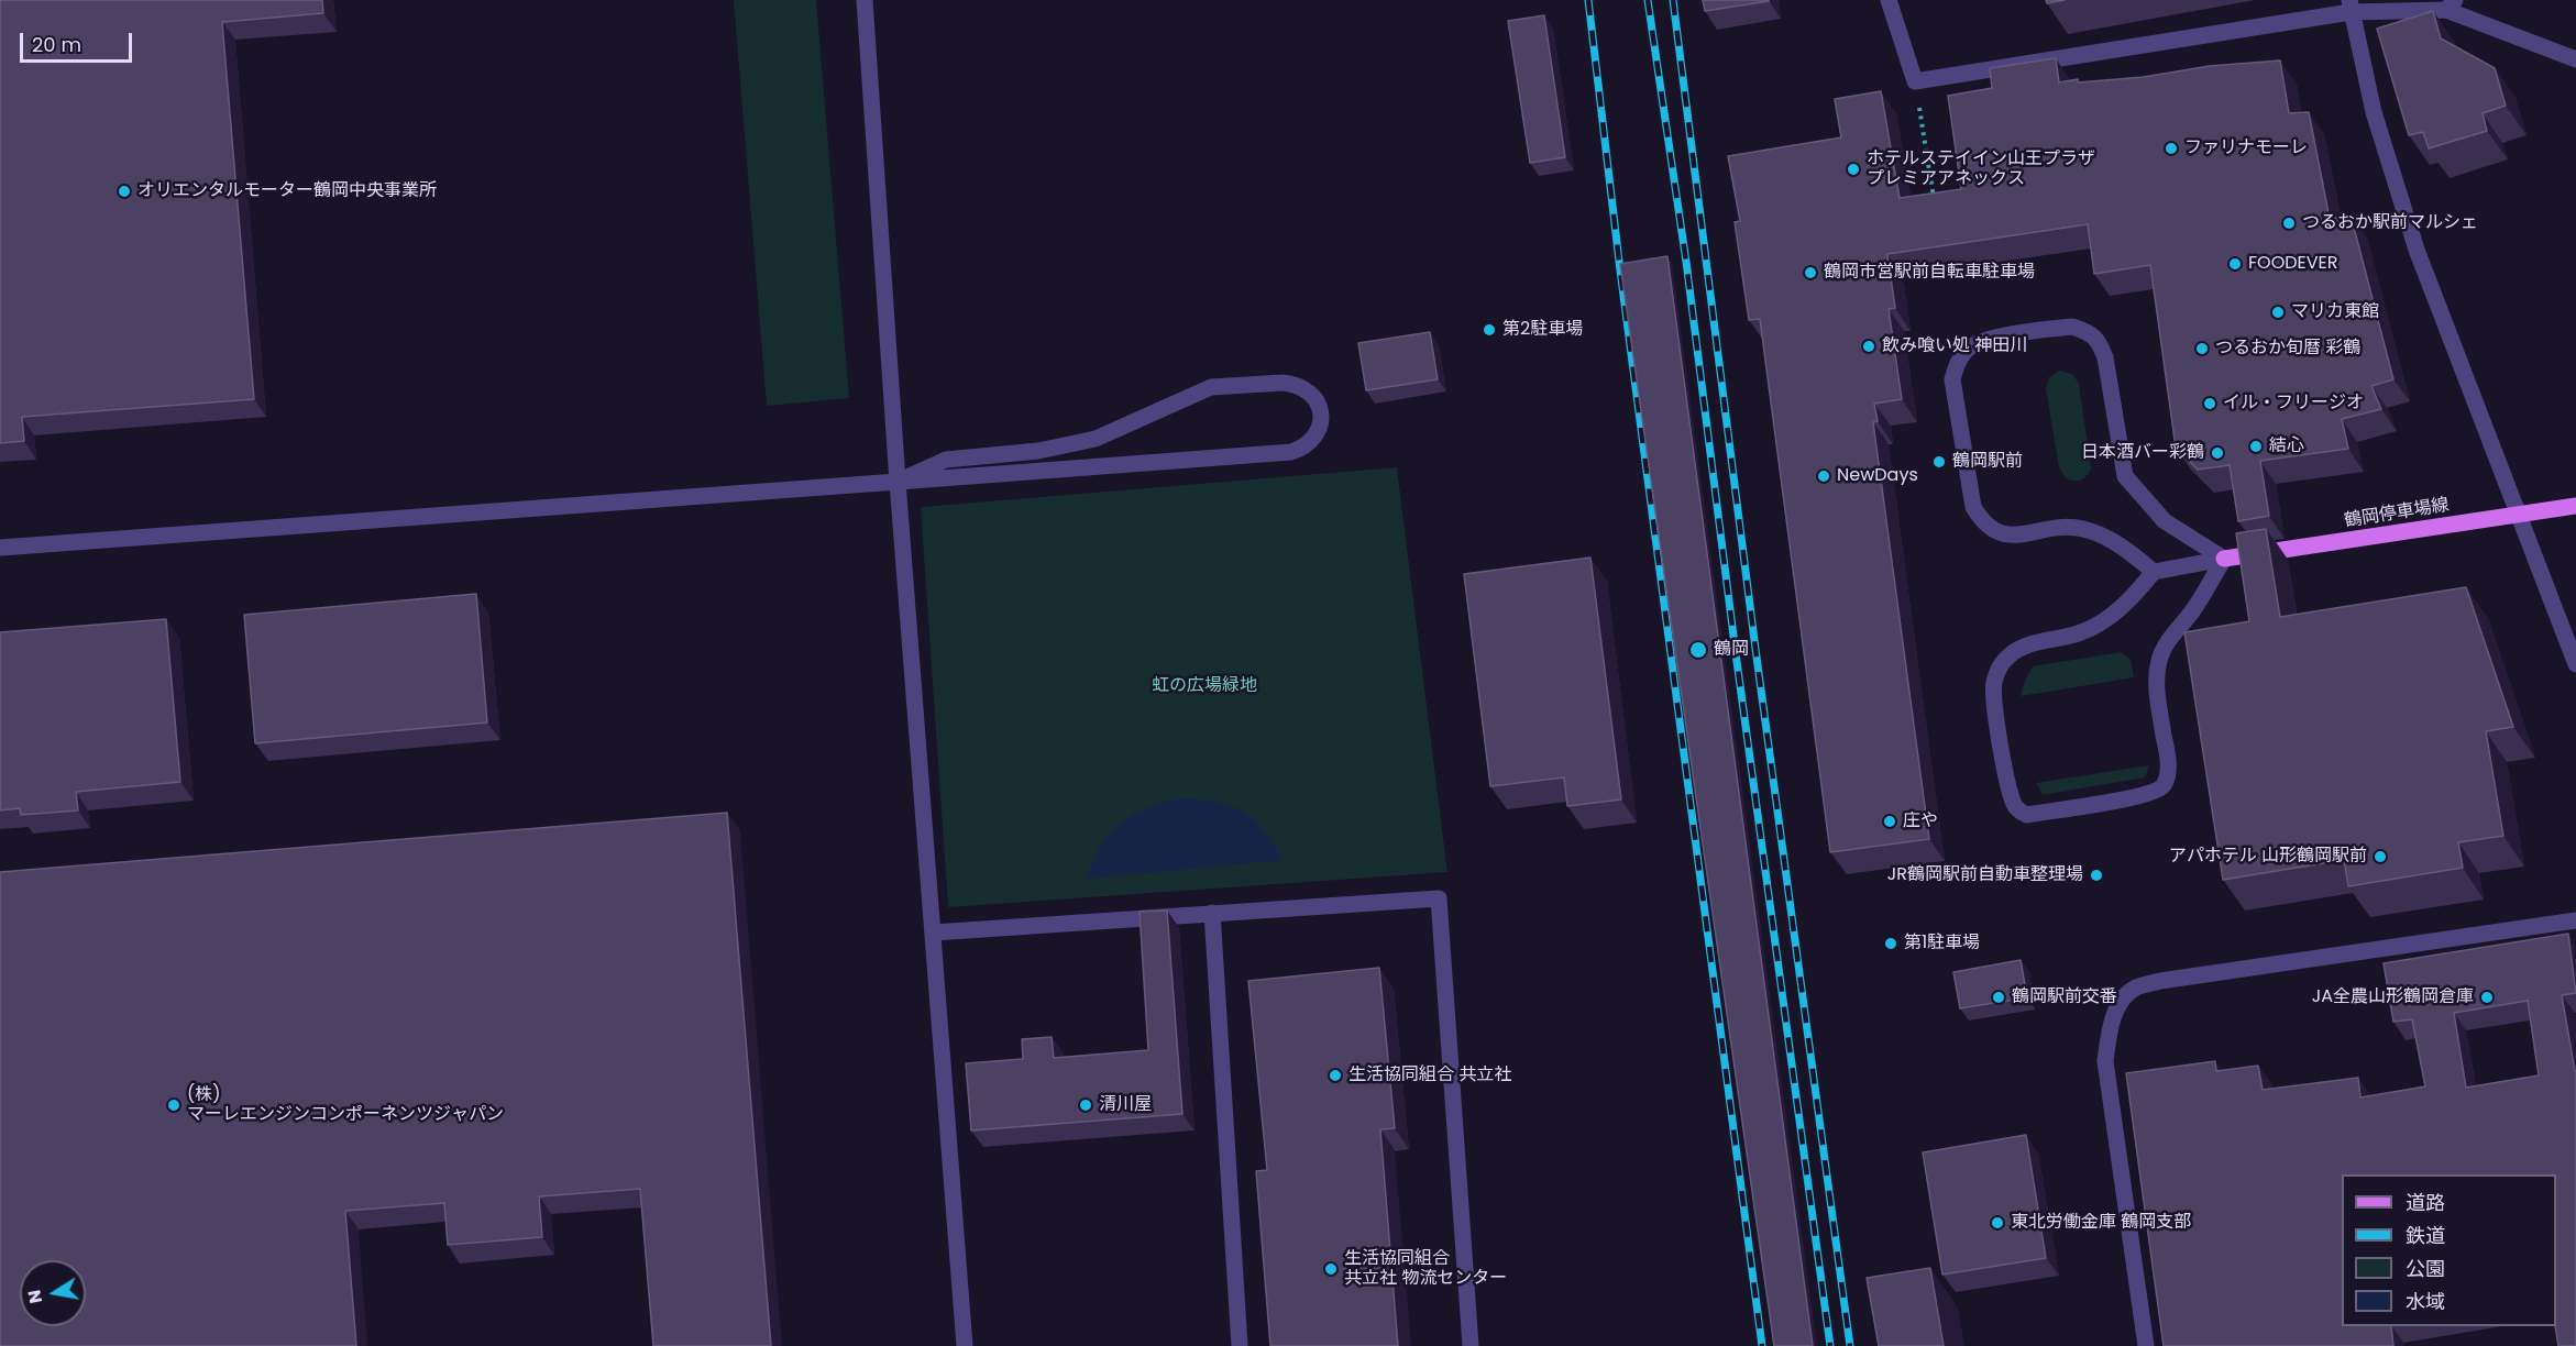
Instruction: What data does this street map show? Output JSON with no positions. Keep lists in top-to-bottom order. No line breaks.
{"streets":{"main road":["鶴岡停車場線"]},"parks":["虹の広場緑地"],"places":["ファリナモーレ","ホテルステイイン山王プラザ プレミアアネックス","オリエンタルモーター鶴岡中央事業所","つるおか駅前マルシェ","FOODEVER","鶴岡市営駅前自転車駐車場","マリカ東館","第2駐車場","飲み喰い処 神田川","つるおか旬暦 彩鶴","イル・フリージオ","結心","日本酒バー彩鶴","鶴岡駅前","NewDays","鶴岡","庄や","アパホテル 山形鶴岡駅前","JR鶴岡駅前自動車整理場","第1駐車場","鶴岡駅前交番","JA全農山形鶴岡倉庫","生活協同組合 共立社","(株) マーレエンジンコンポーネンツジャパン","清川屋","東北労働金庫 鶴岡支部","生活協同組合 共立社 物流センター"],"legend":["道路","鉄道","公園","水域"],"scale_bar":"20 m","north":"left"}
